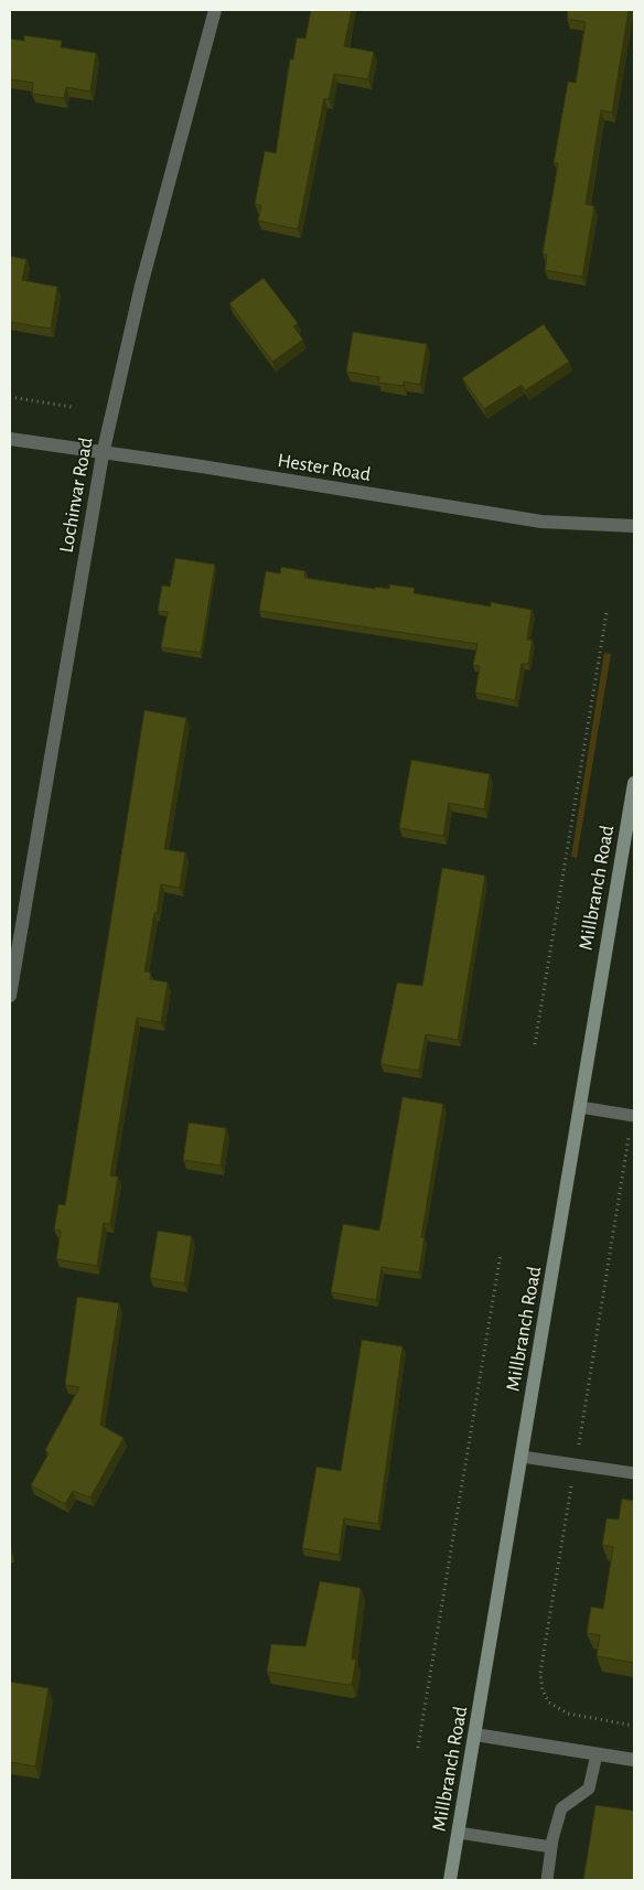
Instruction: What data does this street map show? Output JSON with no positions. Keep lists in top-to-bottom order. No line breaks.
{"streets":{"main road":["Millbranch Road"],"street":["Hester Road","Lochinvar Road"]},"crossings":[["Hester Road","Lochinvar Road"]]}
